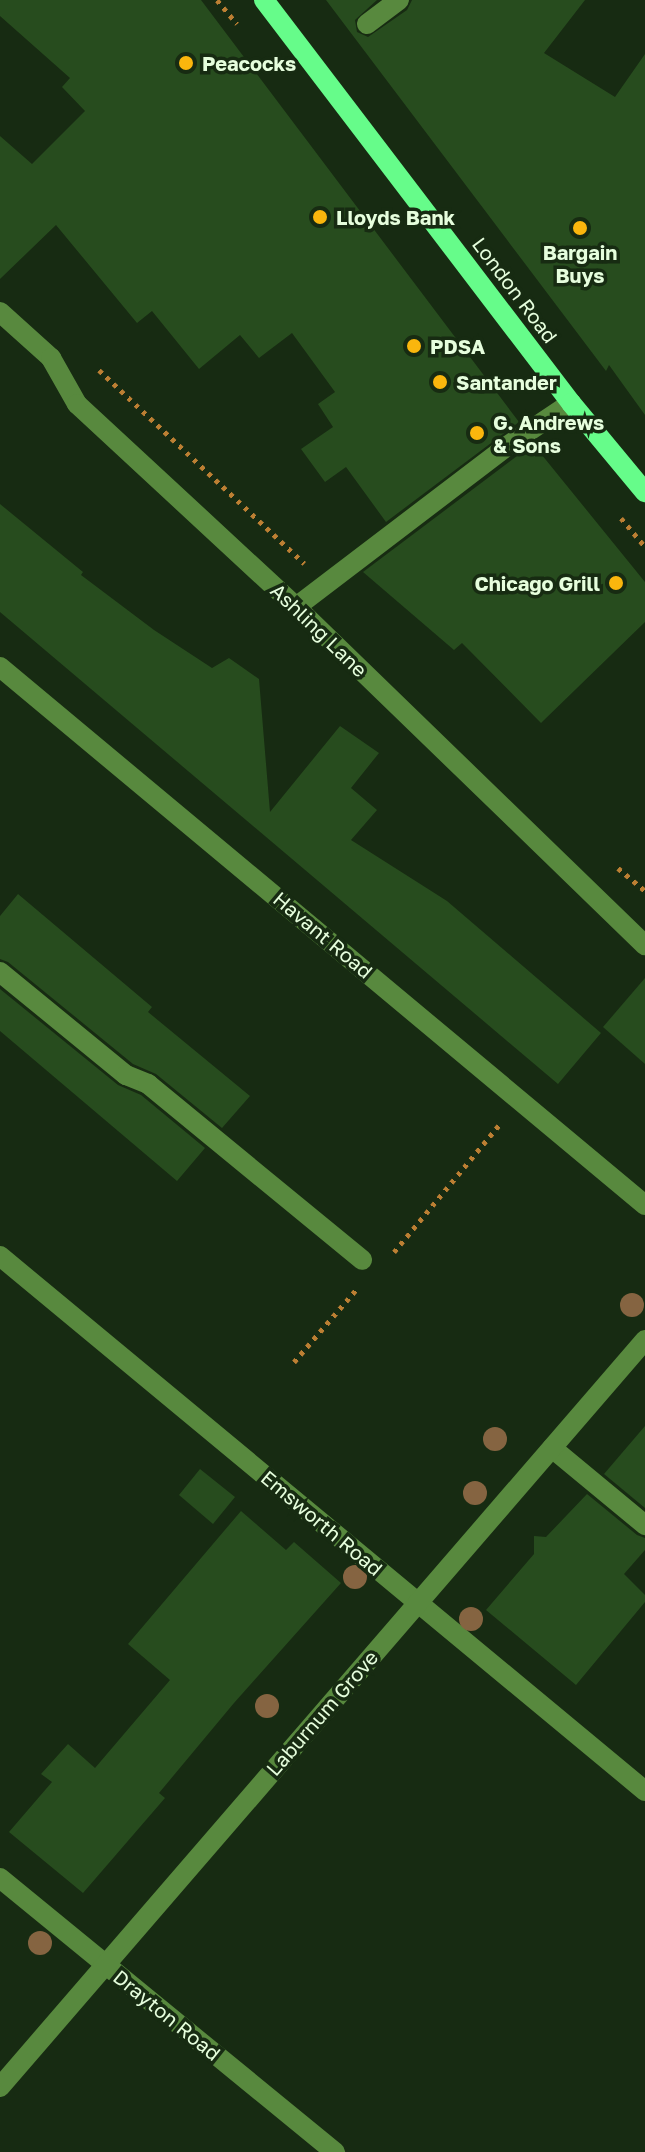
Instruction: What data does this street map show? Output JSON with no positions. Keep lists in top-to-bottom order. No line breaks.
{"streets":{"main road":["London Road"],"street":["Ashling Lane","Havant Road","Emsworth Road","Laburnum Grove","Drayton Road"]},"crossings":[["Emsworth Road","Laburnum Grove"],["Laburnum Grove","Drayton Road"]],"places":["Peacocks","Lloyds Bank","Bargain Buys","PDSA","Santander","G. Andrews & Sons","Chicago Grill"]}
